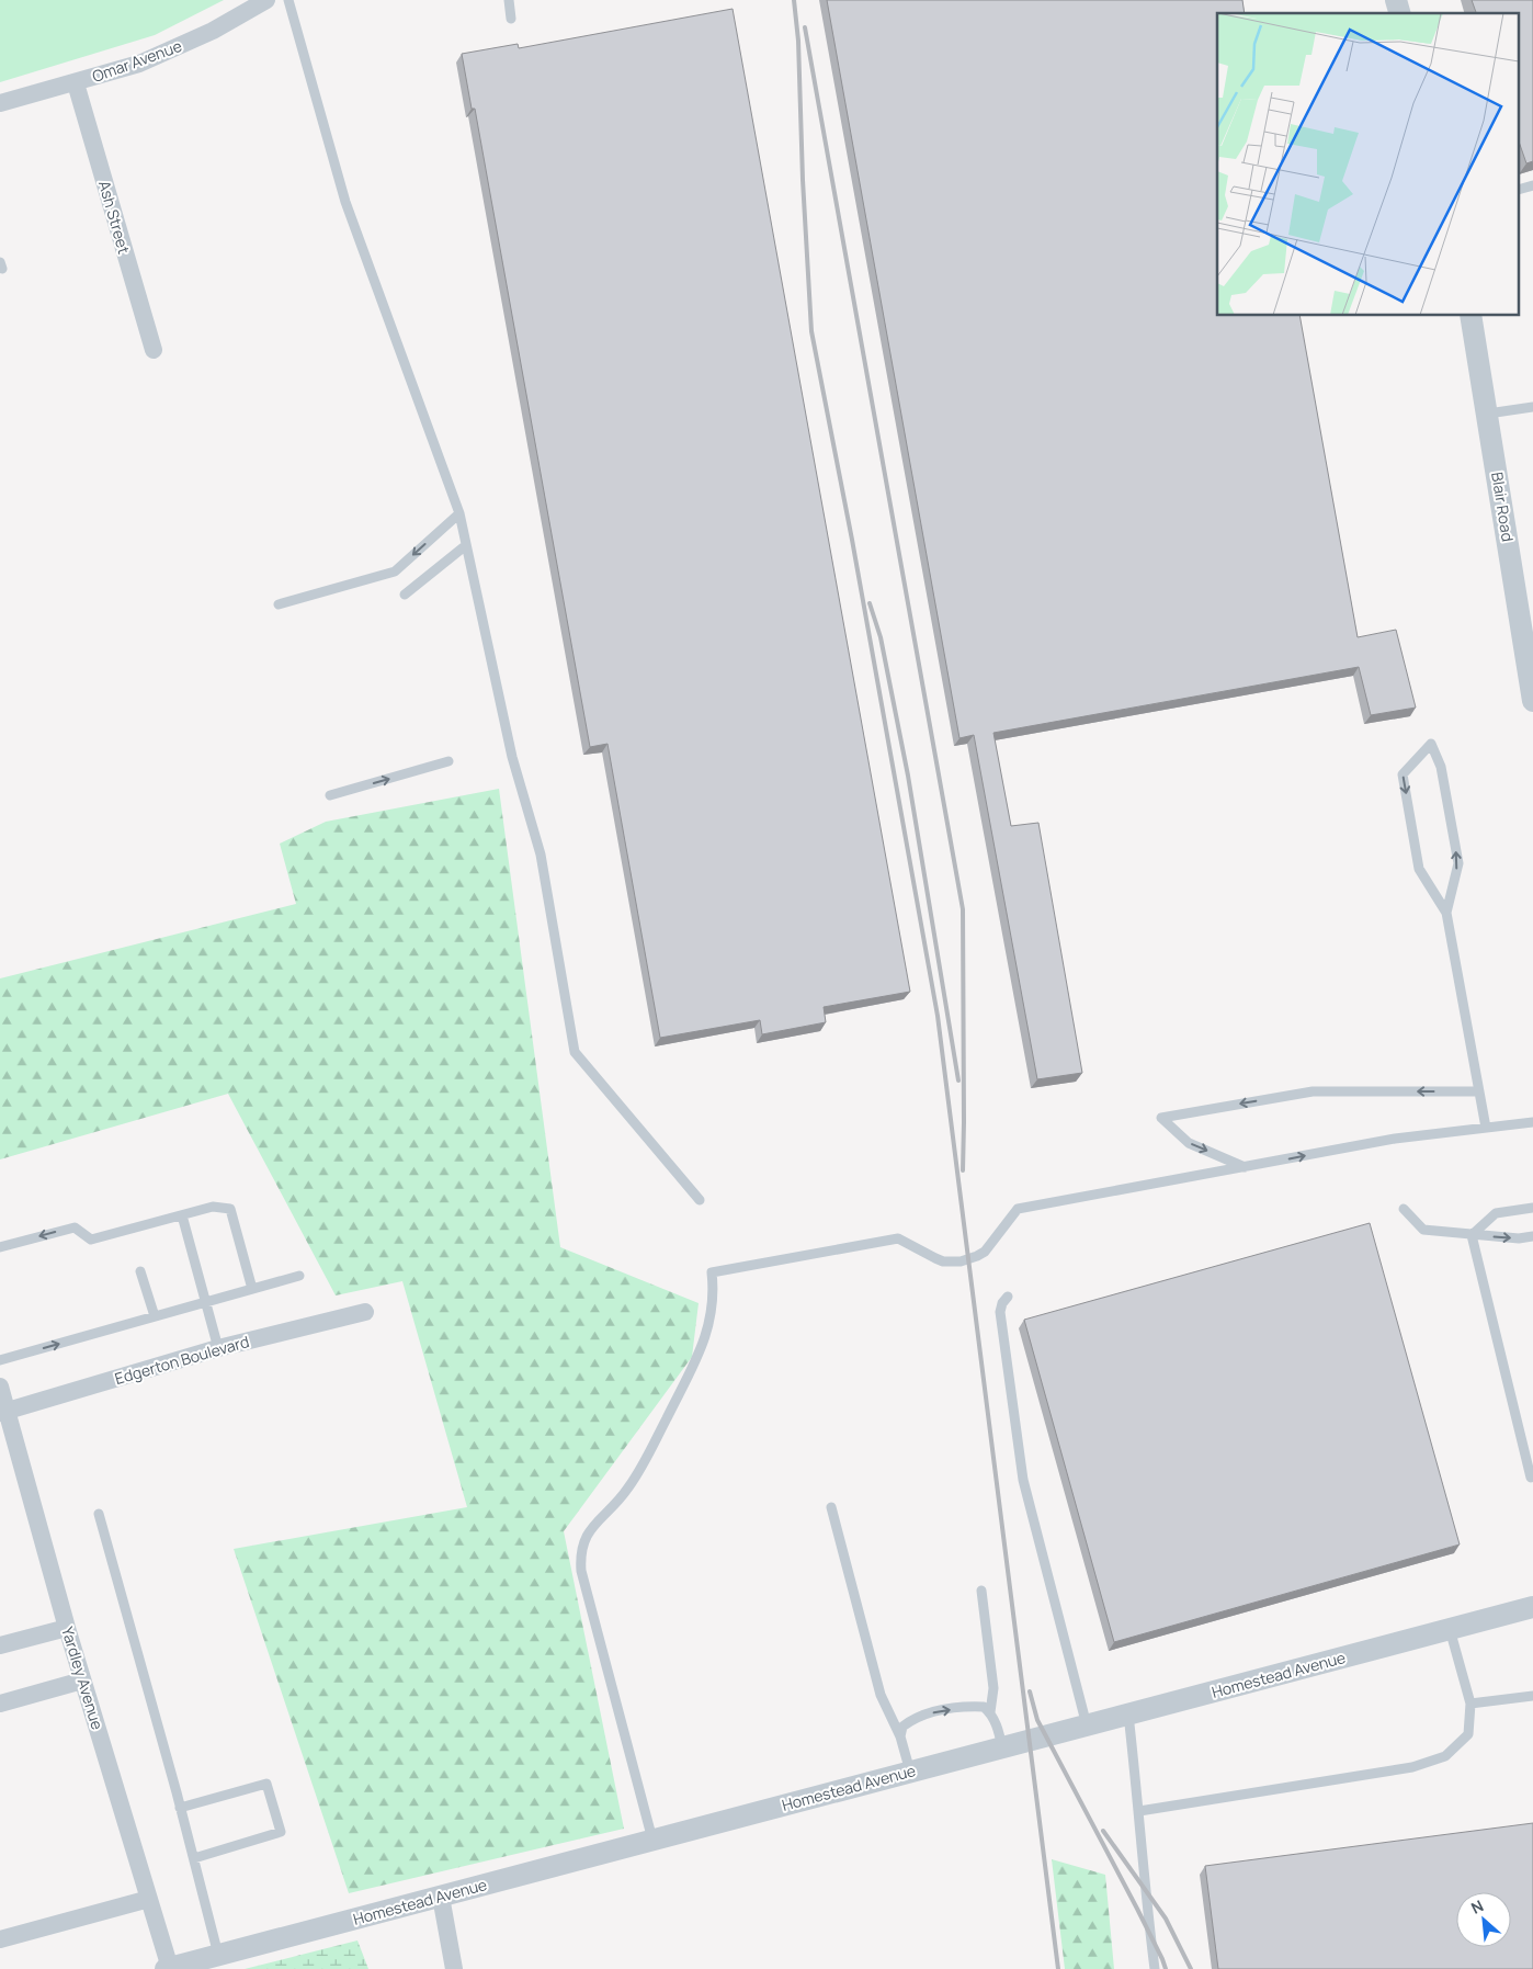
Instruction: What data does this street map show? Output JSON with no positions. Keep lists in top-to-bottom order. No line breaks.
{"streets":{"street":["Omar Avenue","Ash Street","Blair Road","Edgerton Boulevard","Homestead Avenue","Yardley Avenue"]},"crossings":[["Omar Avenue","Ash Street"],["Edgerton Boulevard","Yardley Avenue"],["Homestead Avenue","Yardley Avenue"]],"north":"top left"}
